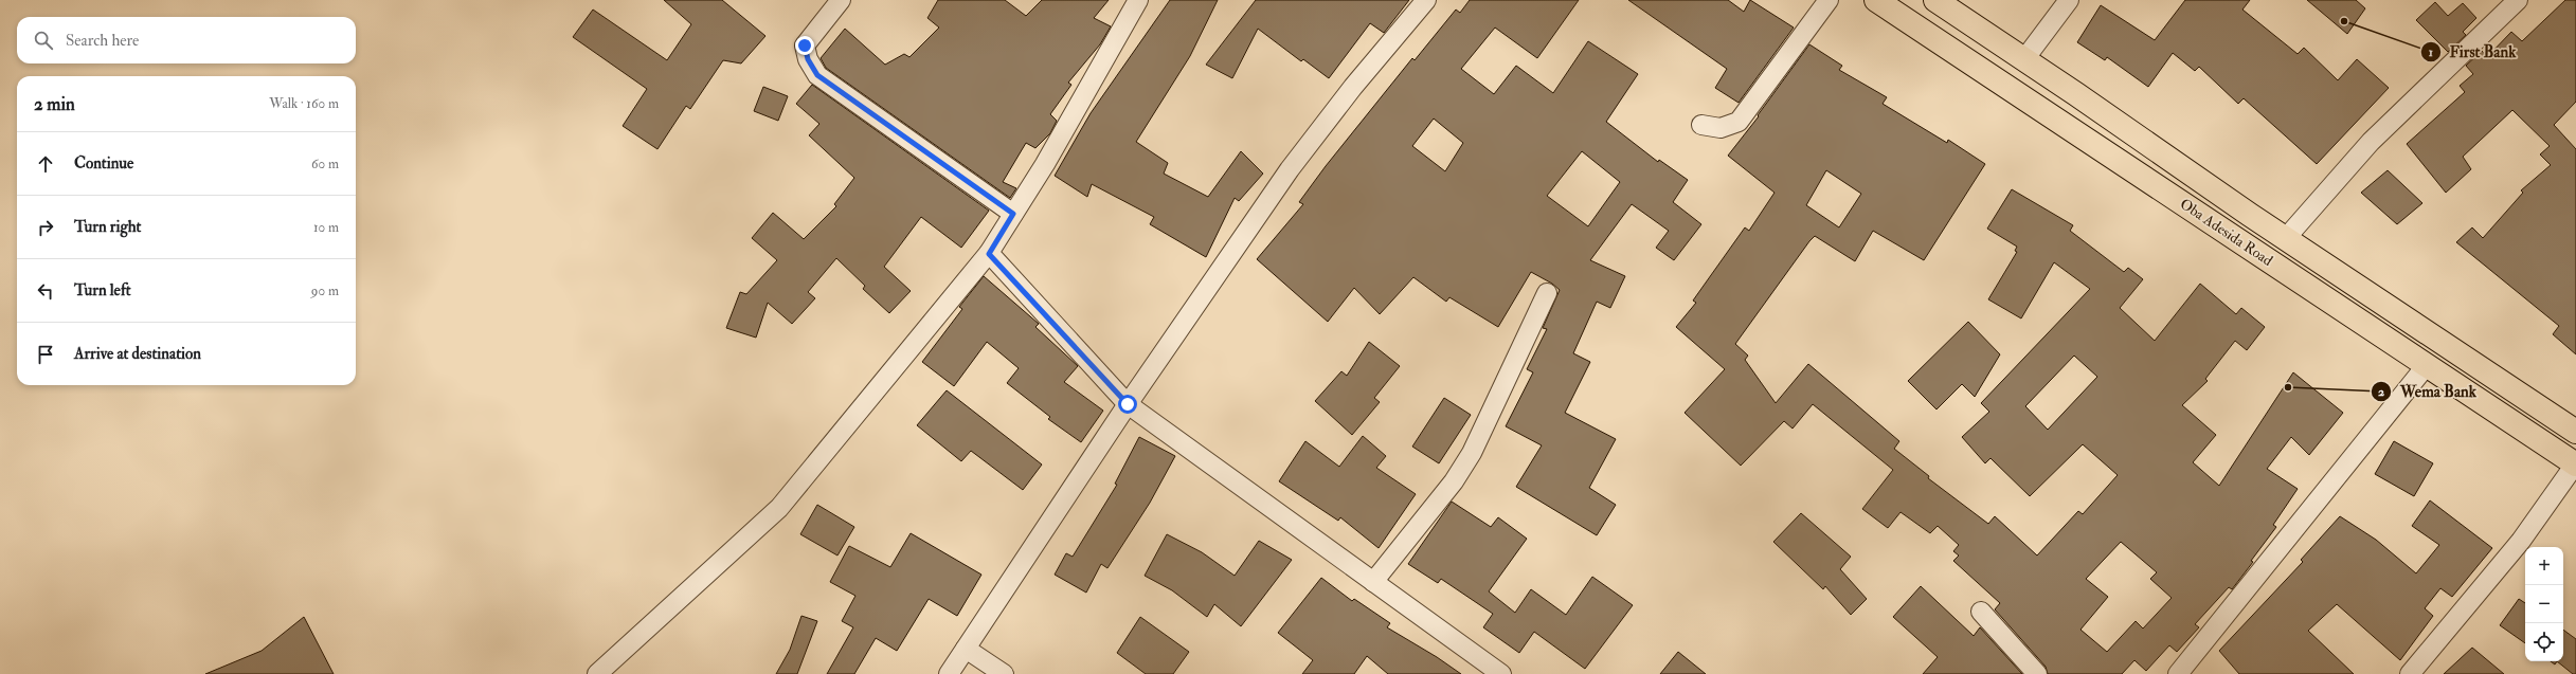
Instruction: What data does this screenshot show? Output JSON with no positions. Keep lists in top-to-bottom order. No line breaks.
{"streets":{"main road":["Oba Adesida Road"]},"places":["First Bank","Wema Bank"],"page":{"search":"Search here","heading":["2 min","Walk · 160 m"],"list":[["Continue","60 m"],["Turn right","10 m"],["Turn left","90 m"],"Arrive at destination"],"map_buttons":["+","−"]}}
